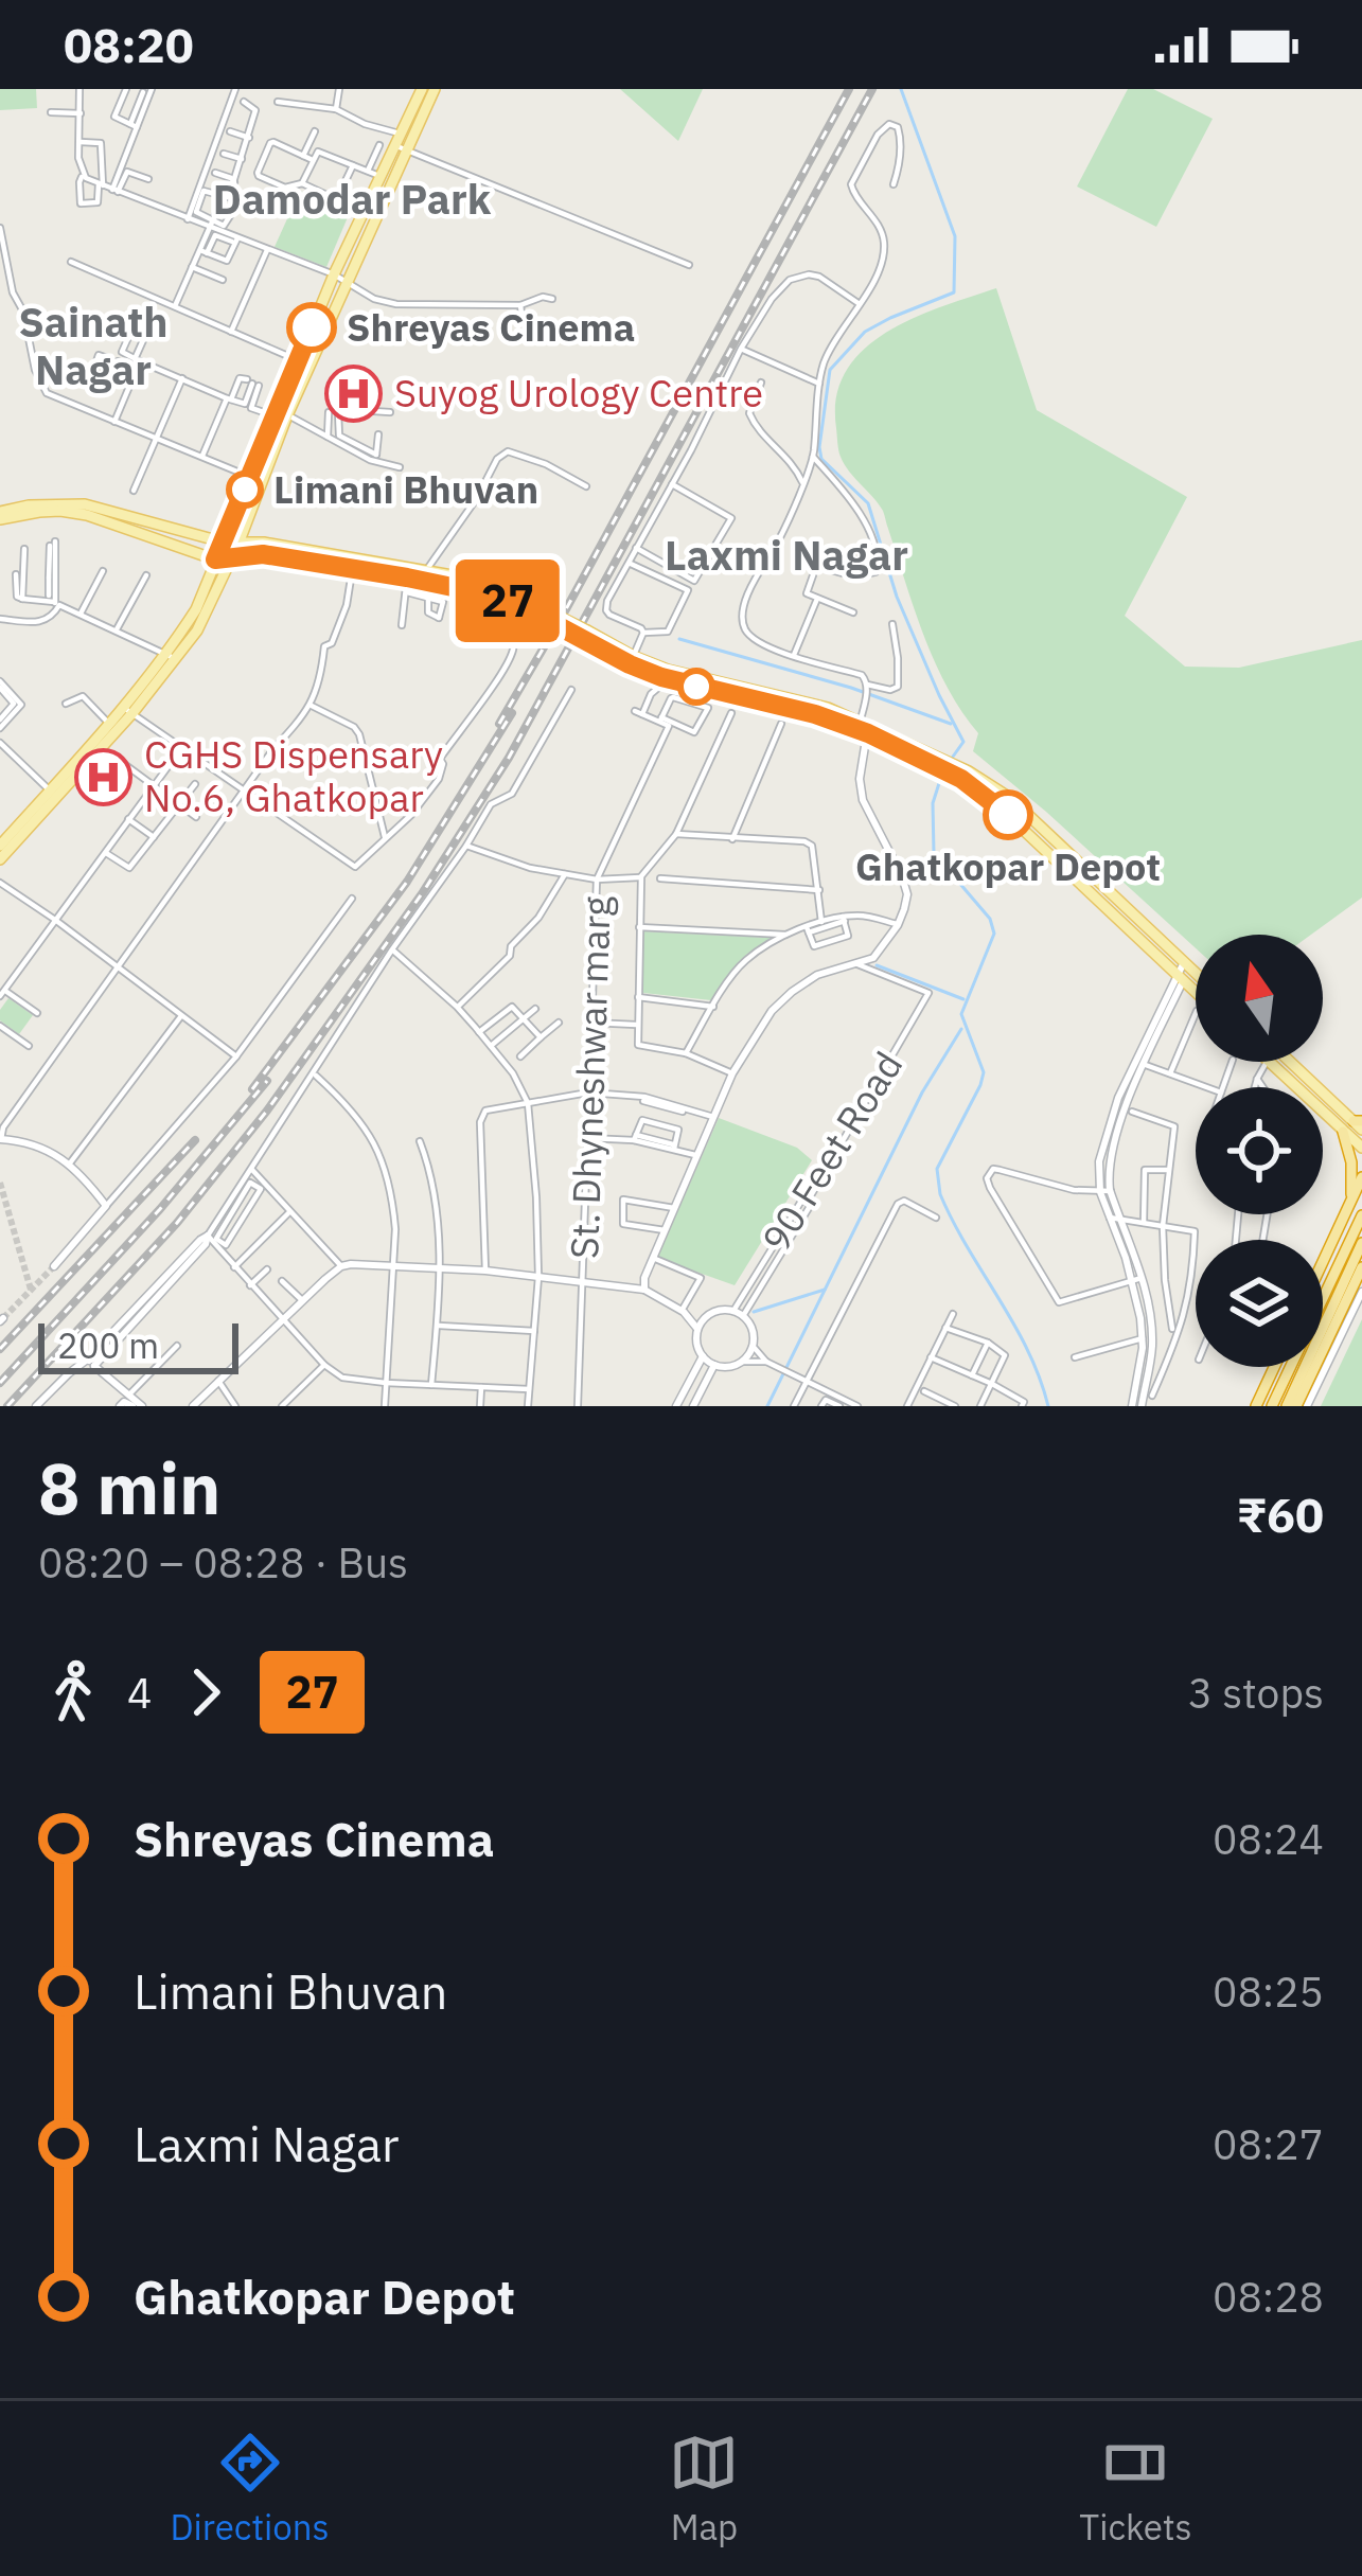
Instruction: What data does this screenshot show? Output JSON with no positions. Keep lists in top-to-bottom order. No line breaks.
{"streets":{"street":["St. Dhyneshwar marg","90 Feet Road"]},"districts":["Damodar Park","Sainath Nagar","Laxmi Nagar"],"places":{"other":["Shreyas Cinema","Limani Bhuvan","Ghatkopar Depot"],"hospital":["Suyog Urology Centre","CGHS Dispensary No.6, Ghatkopar"]},"lines":["bus line 27"],"scale_bar":"200 m","north":"top","page":{"status":"08:20","on_map":"27","scale":"200 m","heading":["8 min","08:20 – 08:28 · Bus","₹60"],"legs":["4","27","3 stops"],"list":[{"name":"Shreyas Cinema","value":"08:24"},{"name":"Limani Bhuvan","value":"08:25"},{"name":"Laxmi Nagar","value":"08:27"},{"name":"Ghatkopar Depot","value":"08:28"}],"tabs":["Directions","Map","Tickets"]}}
